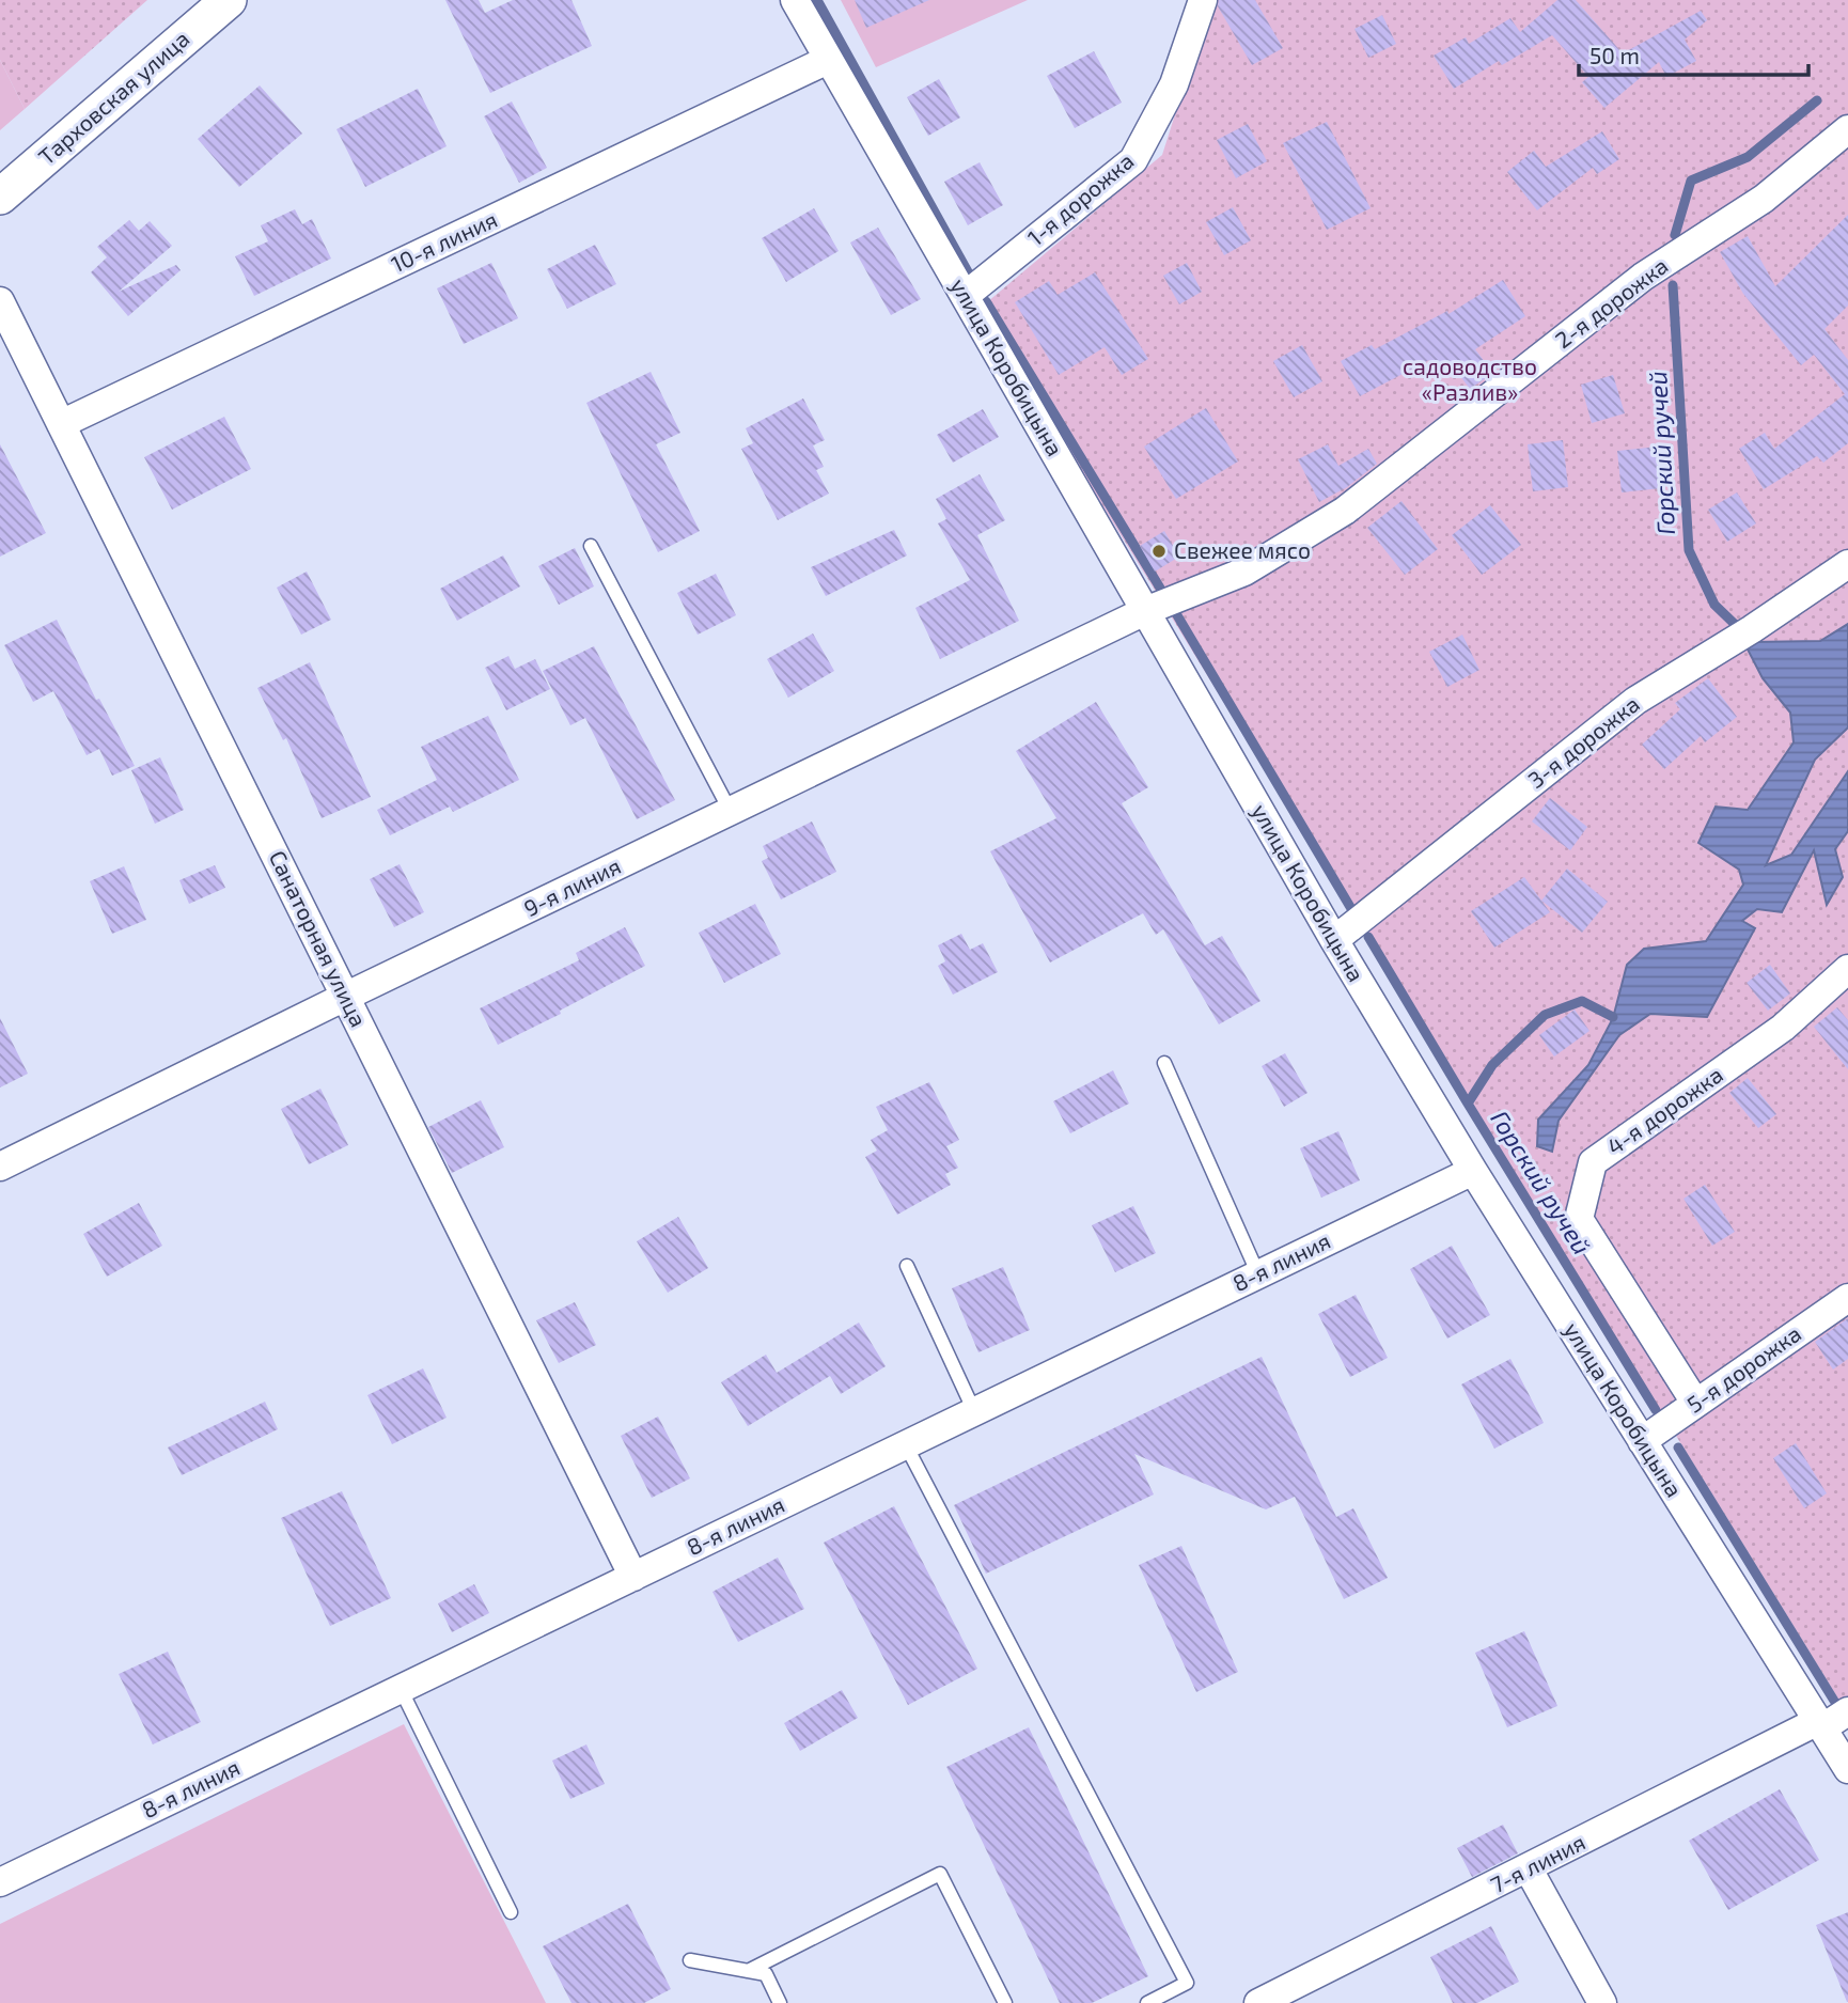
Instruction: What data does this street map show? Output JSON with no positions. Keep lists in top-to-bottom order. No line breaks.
{"streets":{"street":["Тарховская улица","1-я дорожка","10-я линия","2-я дорожка","улица Коробицына","3-я дорожка","9-я линия","Санаторная улица","4-я дорожка","8-я линия","5-я дорожка","7-я линия"]},"crossings":[["1-я дорожка","улица Коробицына"],["10-я линия","улица Коробицына"],["10-я линия","Санаторная улица"],["2-я дорожка","улица Коробицына"],["2-я дорожка","9-я линия"],["улица Коробицына","3-я дорожка"],["улица Коробицына","9-я линия"],["улица Коробицына","8-я линия"],["улица Коробицына","5-я дорожка"],["улица Коробицына","7-я линия"],["9-я линия","Санаторная улица"],["Санаторная улица","8-я линия"],["4-я дорожка","5-я дорожка"]],"water":["Горский ручей"],"parks":["садоводство «Разлив»"],"places":["Свежее мясо"],"scale_bar":"50 m"}
